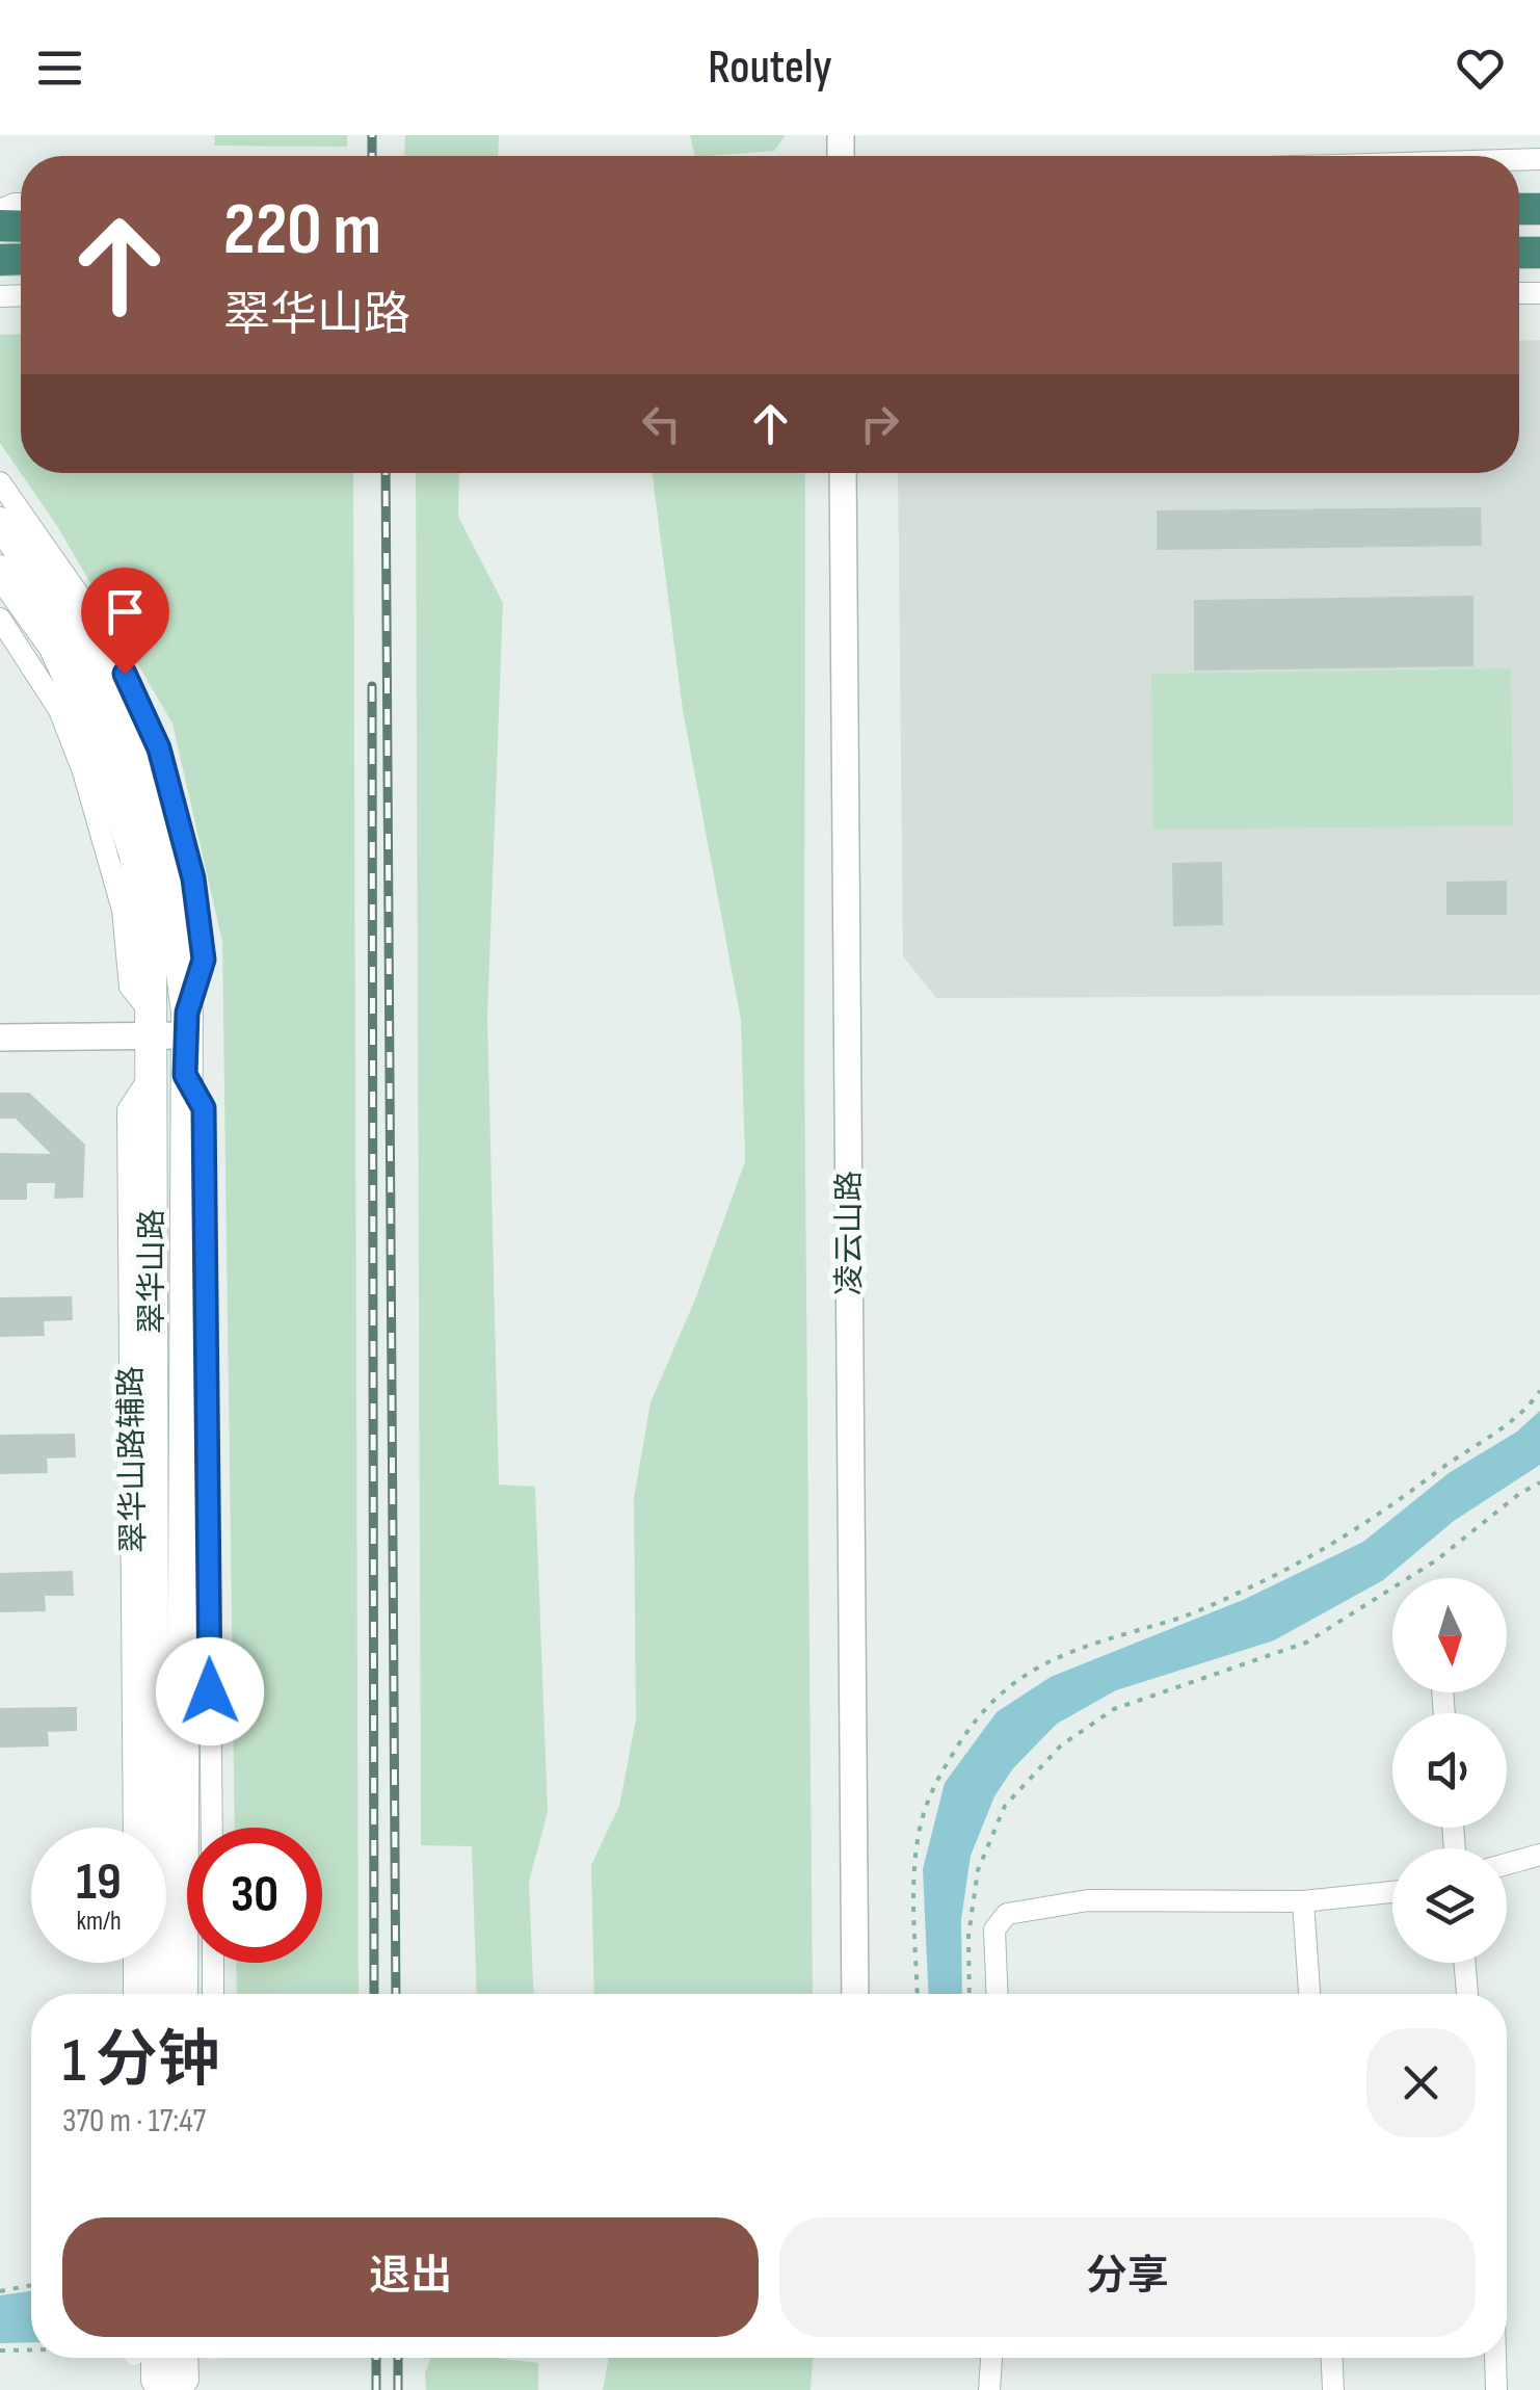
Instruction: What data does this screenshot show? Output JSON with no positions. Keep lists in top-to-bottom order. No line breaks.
{"streets":{"main road":["翠华山路"],"street":["凌云山路","翠华山路辅路"]},"crossings":[["翠华山路","翠华山路辅路"]],"north":"bottom","page":{"header":"Routely","turn":["220 m","翠华山路"],"speed":"19 km/h","limit":"30","heading":["1 分钟","370 m · 17:47"],"buttons":["退出","分享"]}}
